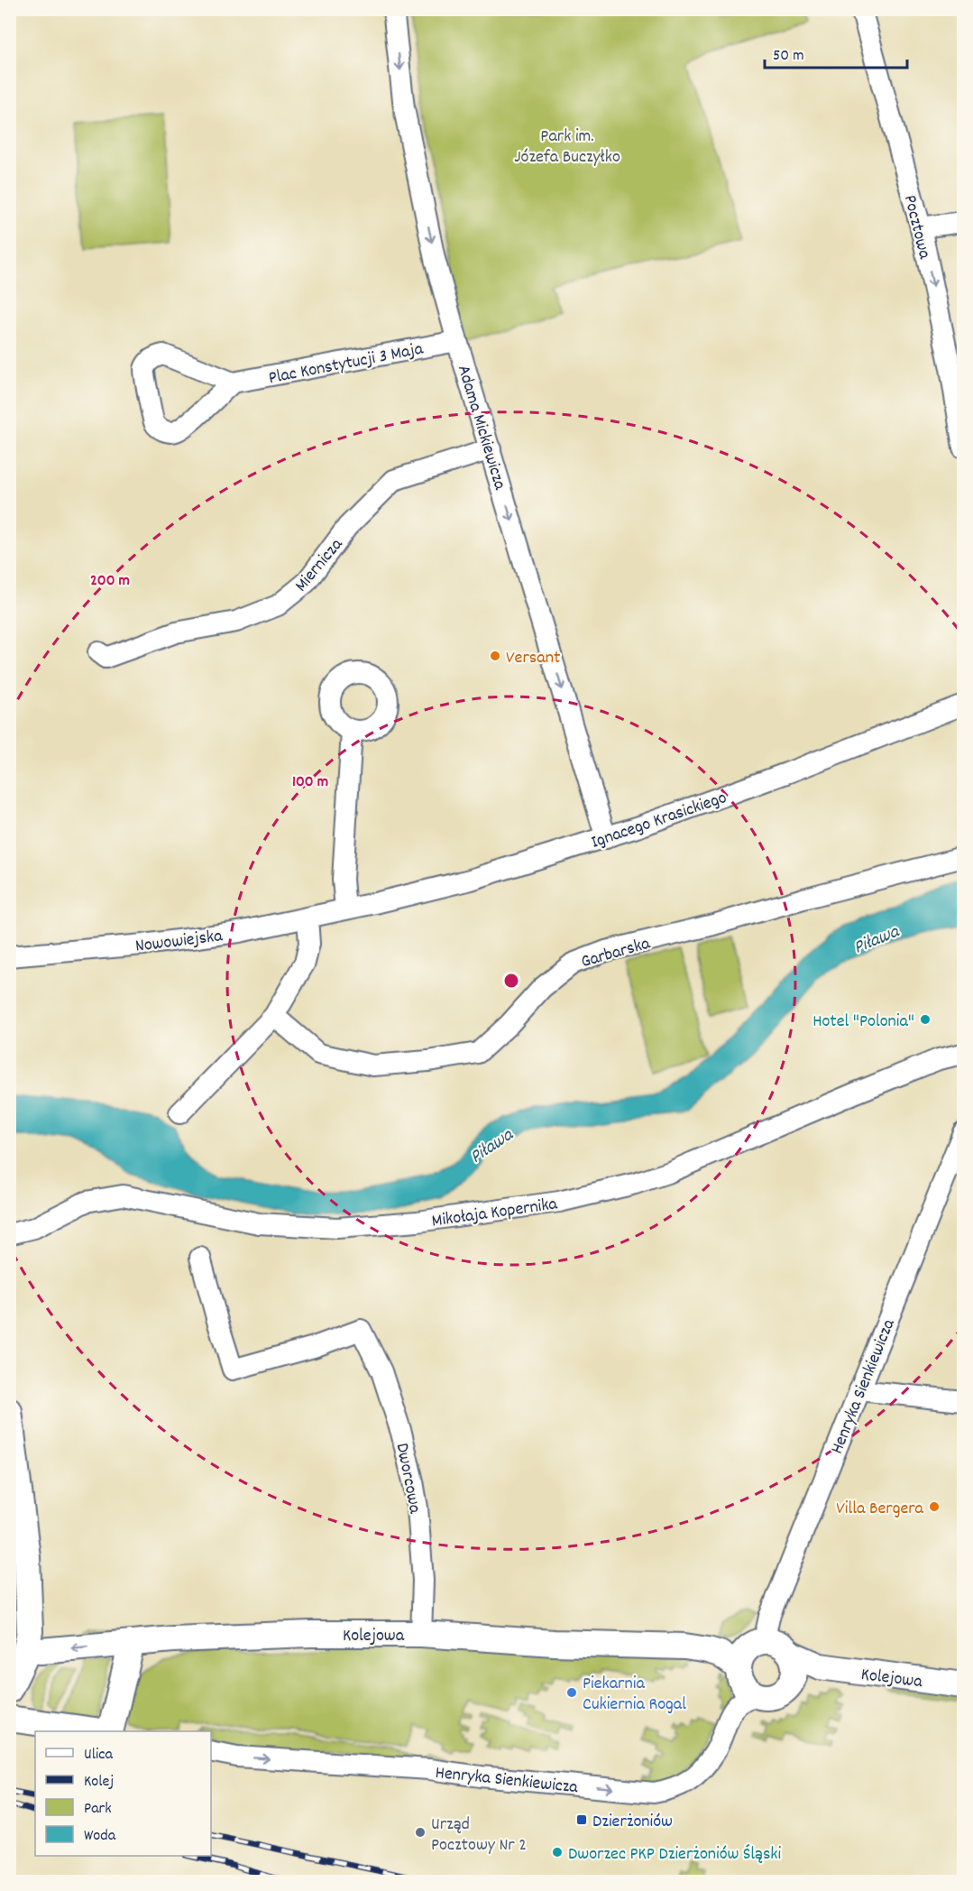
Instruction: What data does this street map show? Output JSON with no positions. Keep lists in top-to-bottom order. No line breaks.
{"streets":{"street":["Pocztowa","Plac Konstytucji 3 Maja","Adama Mickiewicza","Miernicza","Ignacego Krasickiego","Nowowiejska","Garbarska","Mikołaja Kopernika","Henryka Sienkiewicza","Dworcowa","Kolejowa"]},"crossings":[["Plac Konstytucji 3 Maja","Adama Mickiewicza"],["Adama Mickiewicza","Miernicza"],["Adama Mickiewicza","Ignacego Krasickiego"],["Ignacego Krasickiego","Nowowiejska"],["Henryka Sienkiewicza","Kolejowa"],["Dworcowa","Kolejowa"]],"one_way":["Pocztowa","Adama Mickiewicza","Henryka Sienkiewicza"],"water":["Piława"],"parks":["Park im. Józefa Buczyłko"],"places":{"other":["Versant","Hotel \"Polonia\"","Villa Bergera","Piekarnia Cukiernia Rogal","Urząd Pocztowy Nr 2","Dworzec PKP Dzierżoniów Śląski"],"transit":["Dzierżoniów"]},"legend":["Ulica","Kolej","Park","Woda"],"scale_bar":"50 m","rings":["200 m","100 m"]}
